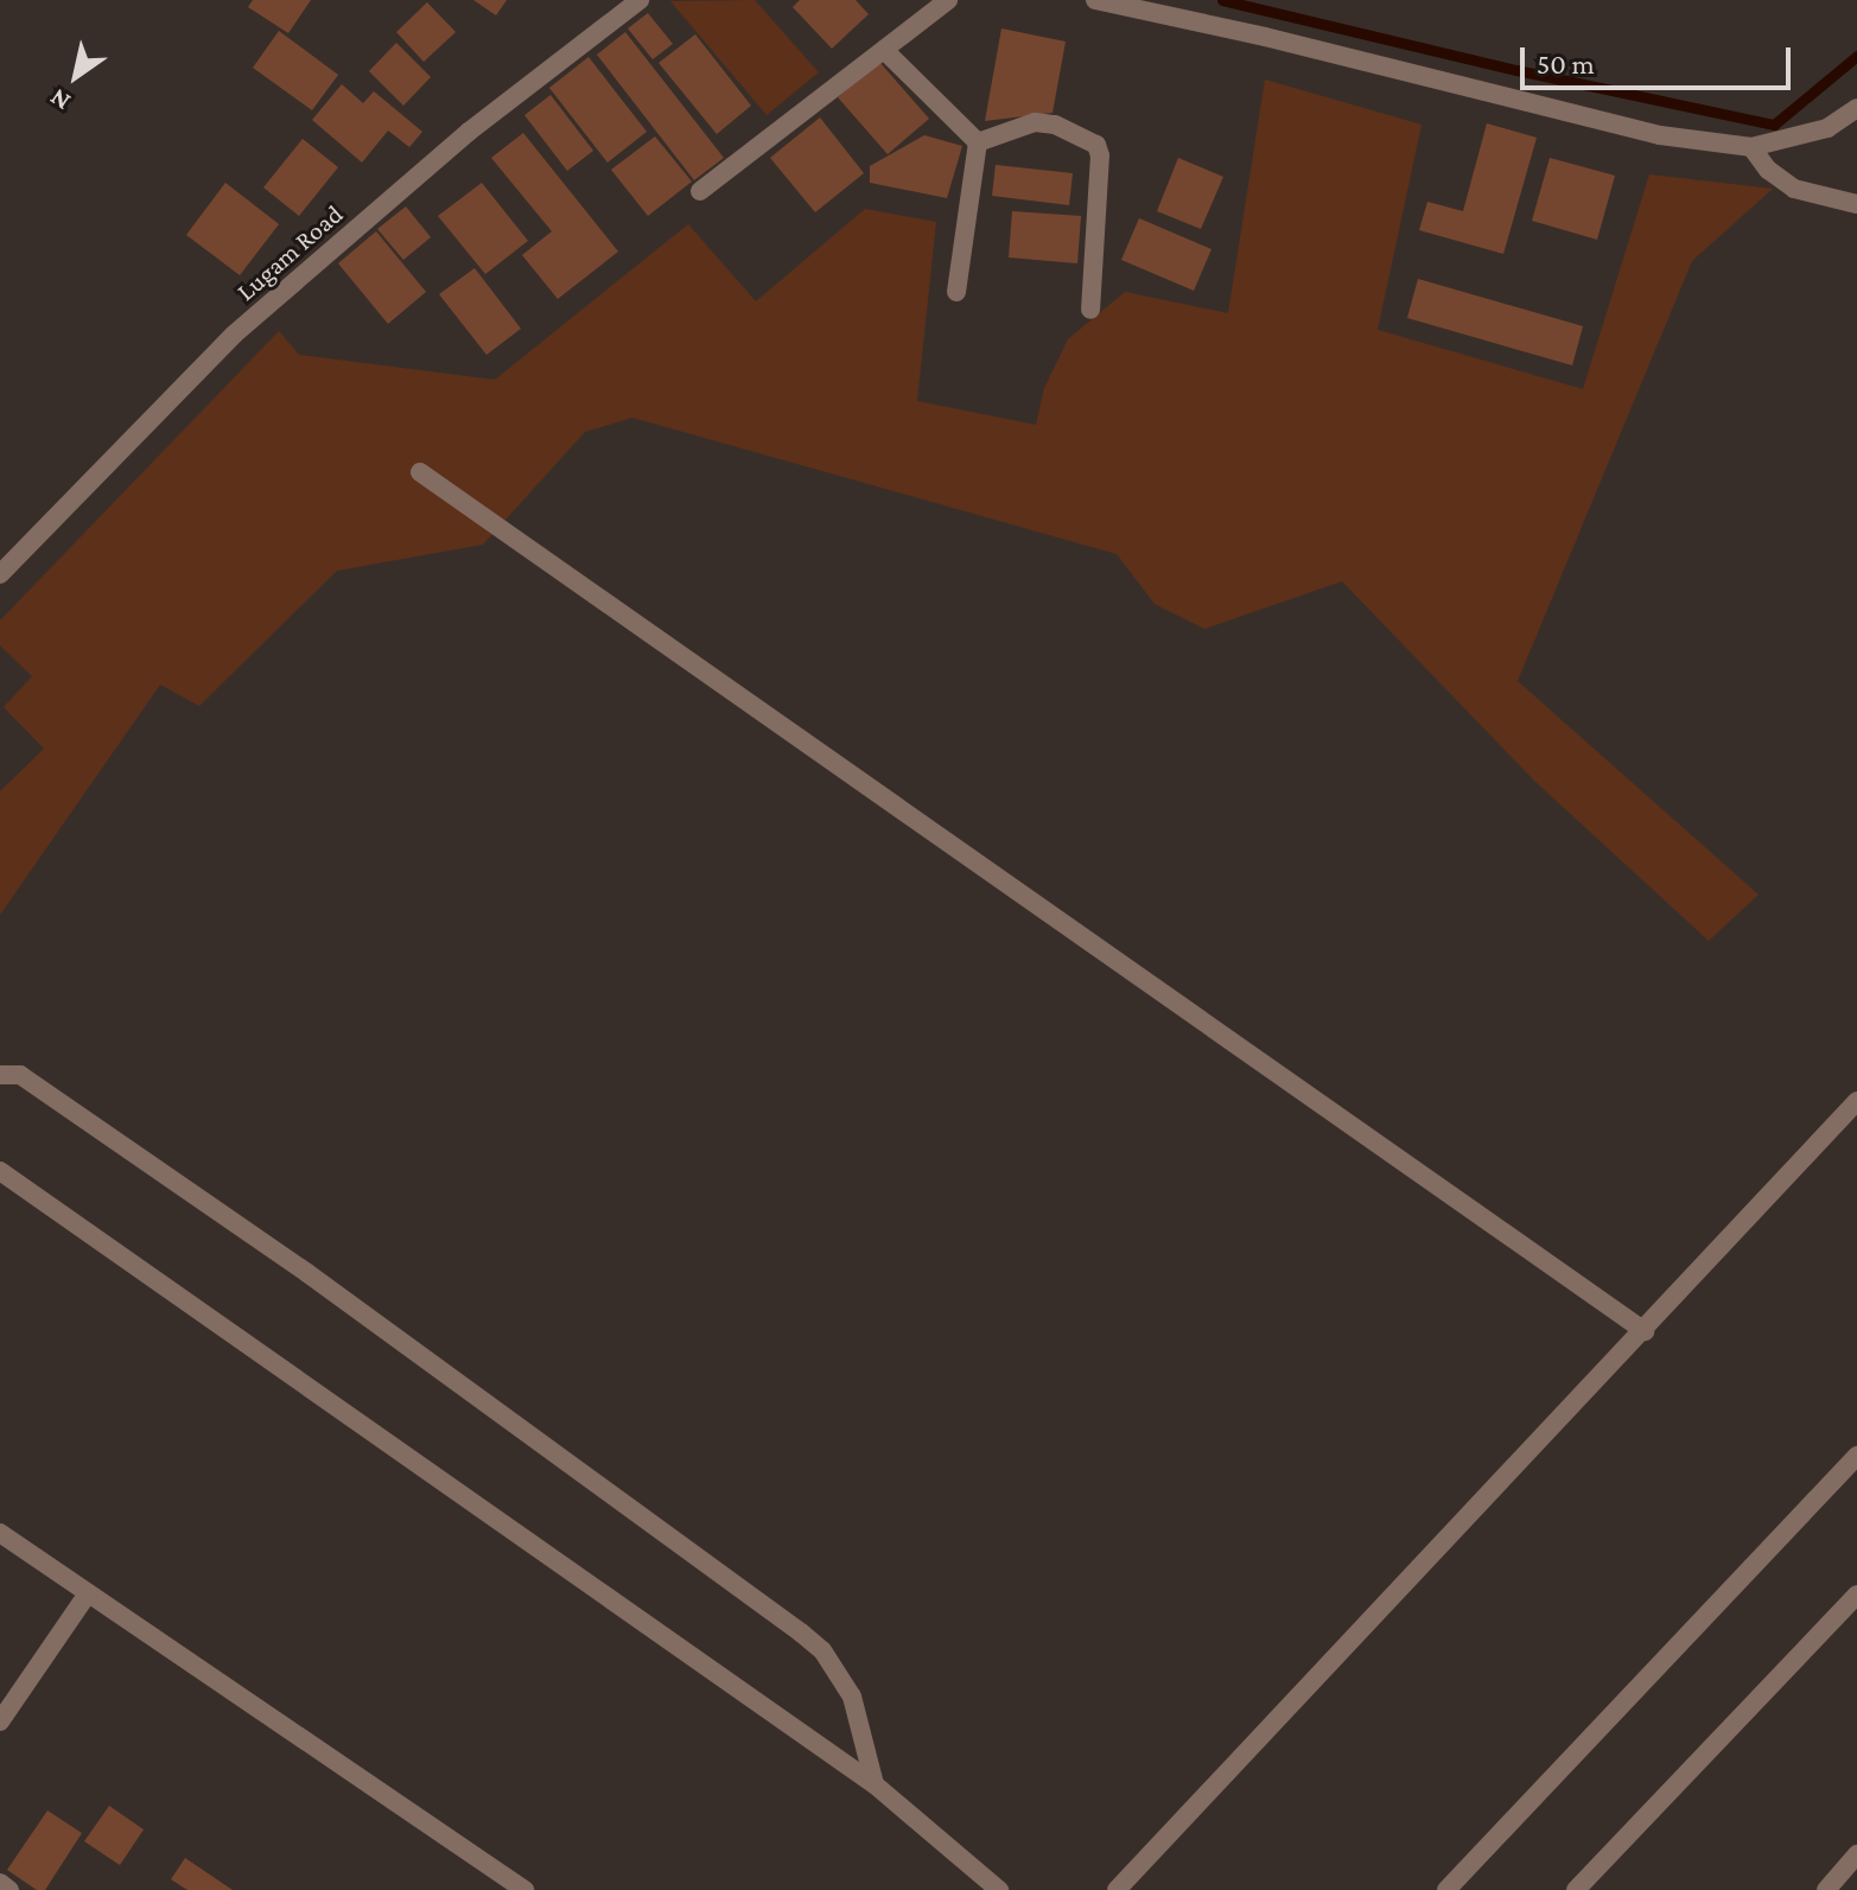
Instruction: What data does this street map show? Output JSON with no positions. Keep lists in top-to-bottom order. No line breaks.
{"streets":{"street":["Lugam Road"]},"scale_bar":"50 m","north":"bottom left"}
